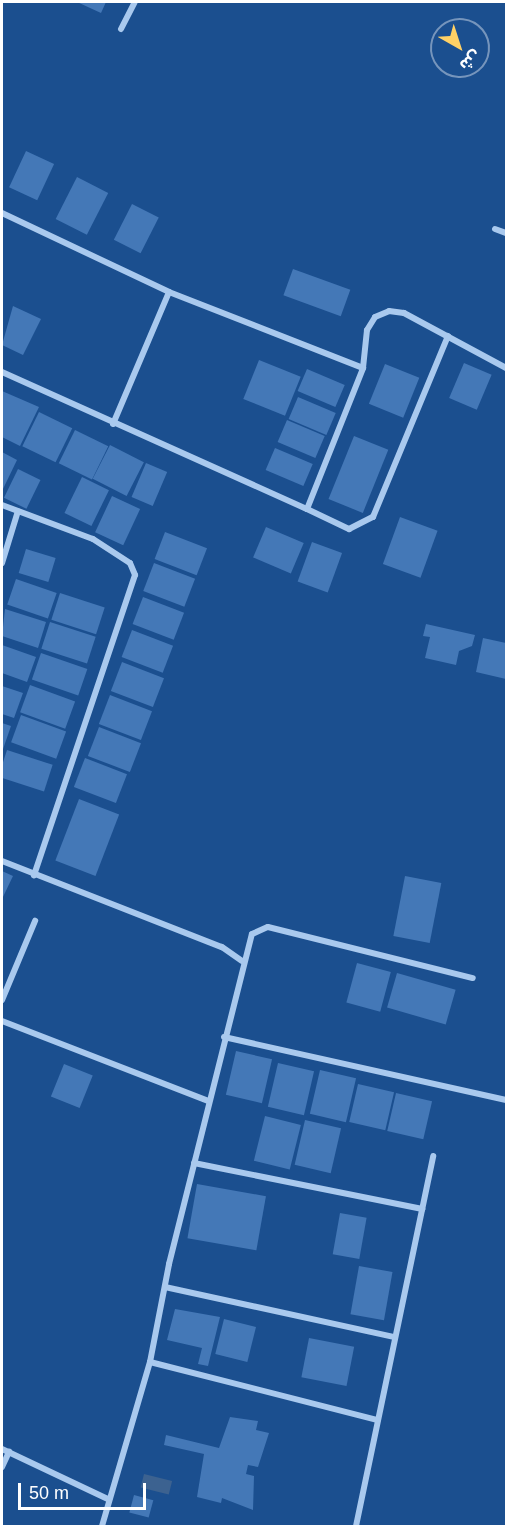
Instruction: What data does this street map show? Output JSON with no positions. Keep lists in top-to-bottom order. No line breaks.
{"scale_bar":"50 m","north":"bottom right"}
